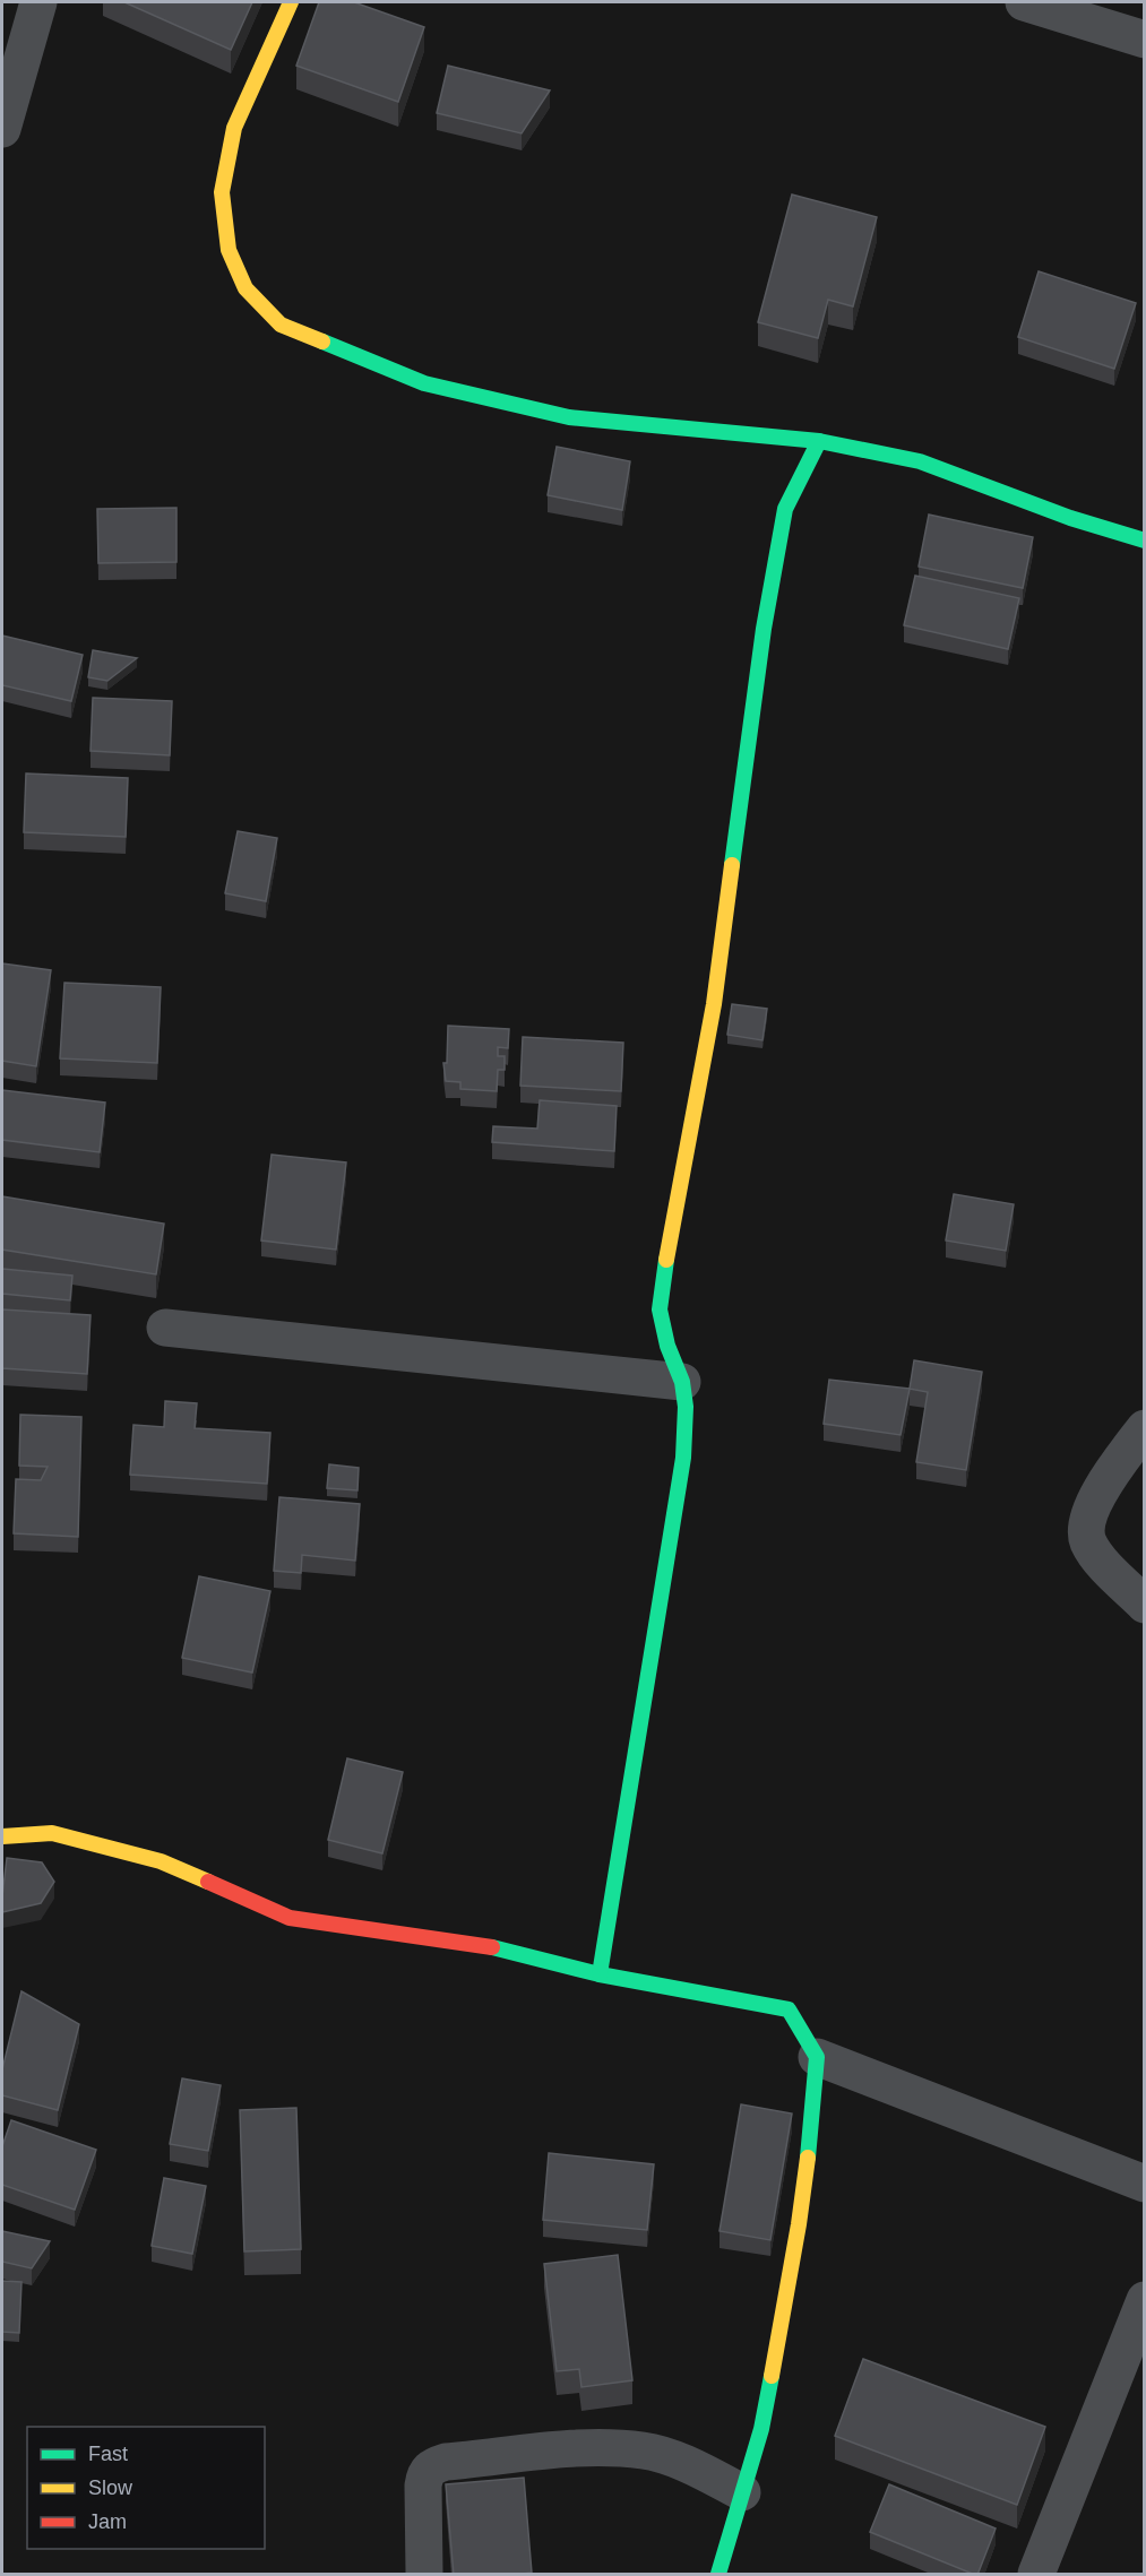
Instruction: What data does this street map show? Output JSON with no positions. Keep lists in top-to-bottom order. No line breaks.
{"legend":["Fast","Slow","Jam"]}
